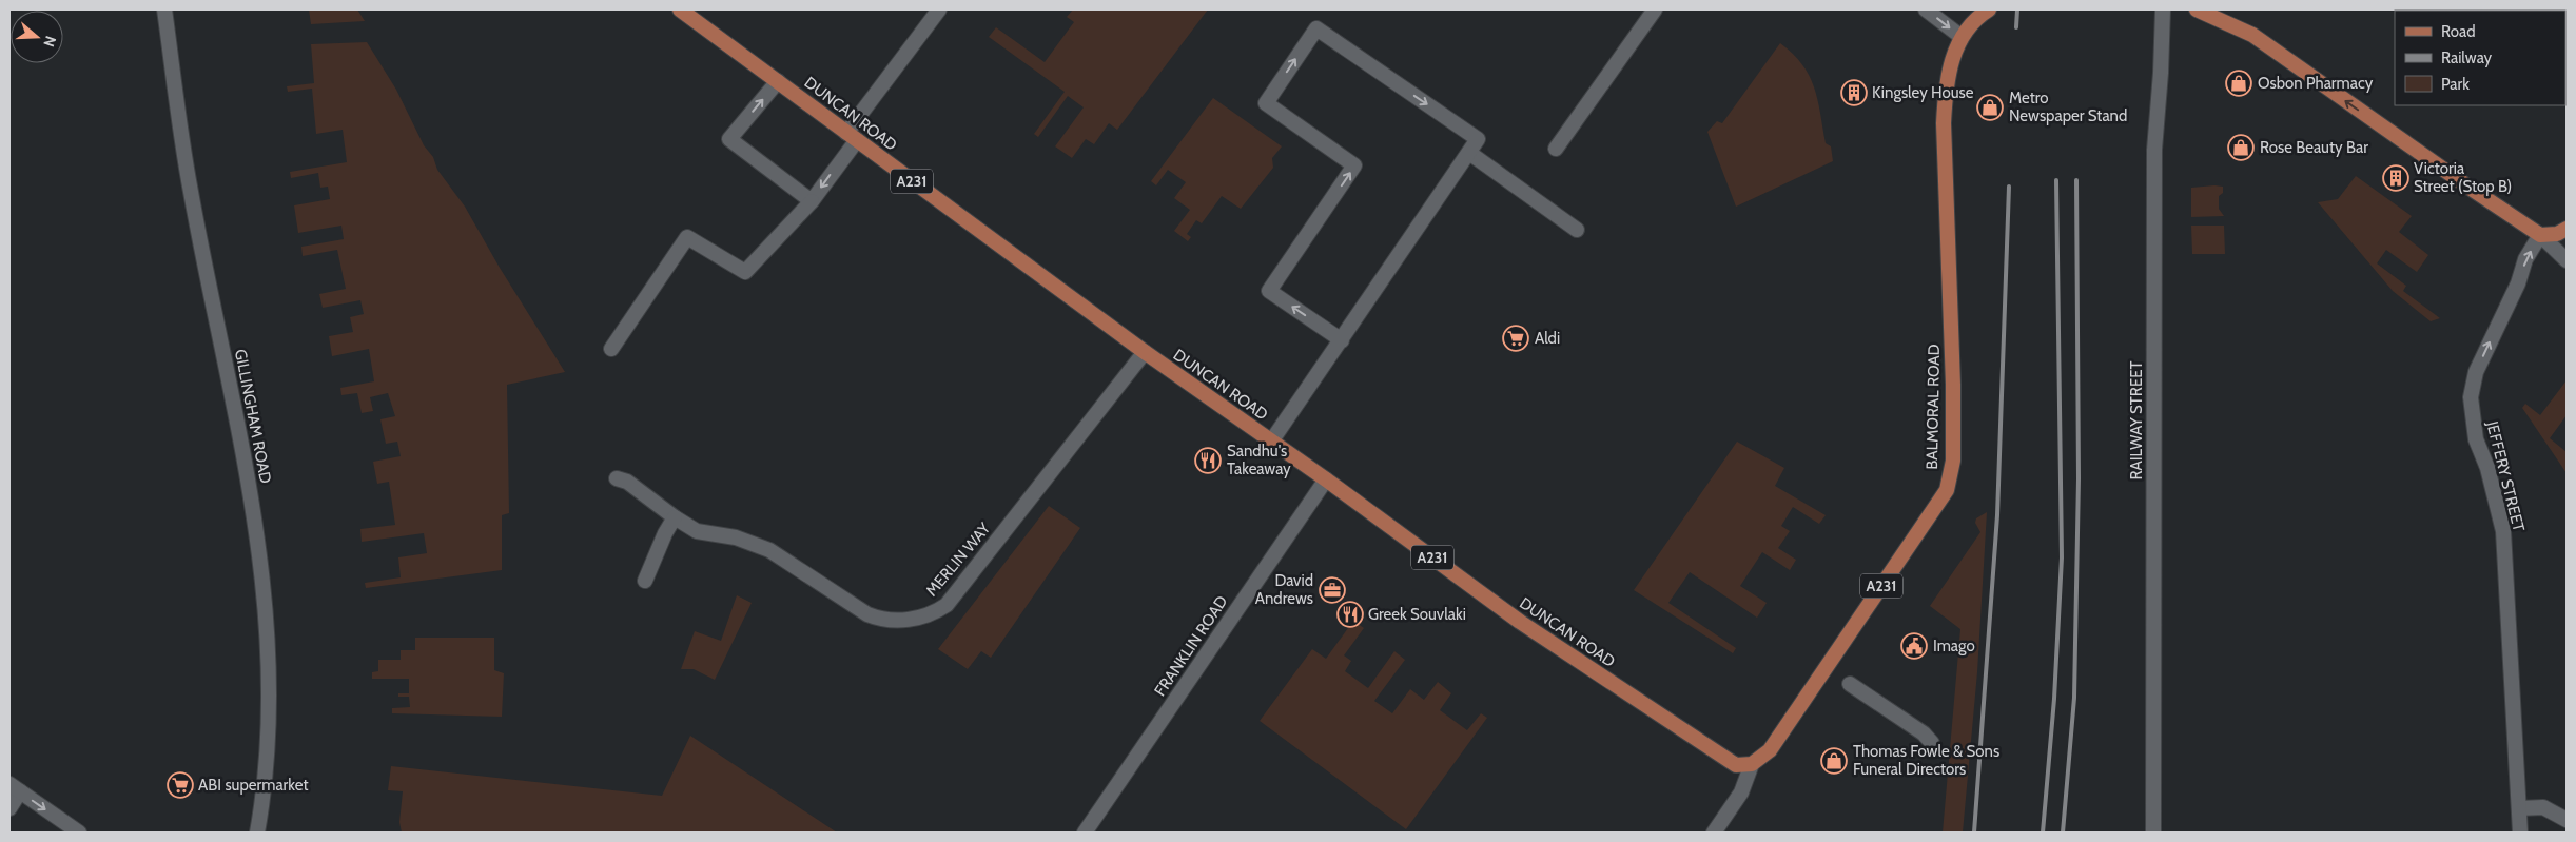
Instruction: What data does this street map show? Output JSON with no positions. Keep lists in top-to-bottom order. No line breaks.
{"streets":{"main road":["DUNCAN ROAD","A231","BALMORAL ROAD"],"street":["GILLINGHAM ROAD","RAILWAY STREET","JEFFERY STREET","MERLIN WAY","FRANKLIN ROAD"]},"crossings":[["DUNCAN ROAD","BALMORAL ROAD"],["DUNCAN ROAD","MERLIN WAY"],["DUNCAN ROAD","FRANKLIN ROAD"]],"one_way":["JEFFERY STREET"],"places":{"shop":["Osbon Pharmacy","Metro Newspaper Stand","Rose Beauty Bar","Thomas Fowle & Sons Funeral Directors"],"building":["Kingsley House","Victoria Street (Stop B)"],"supermarket":["Aldi","ABI supermarket"],"restaurant":["Sandhu's Takeaway","Greek Souvlaki"],"office":["David Andrews"],"public building":["Imago"]},"legend":["Road","Railway","Park"],"north":"right"}
